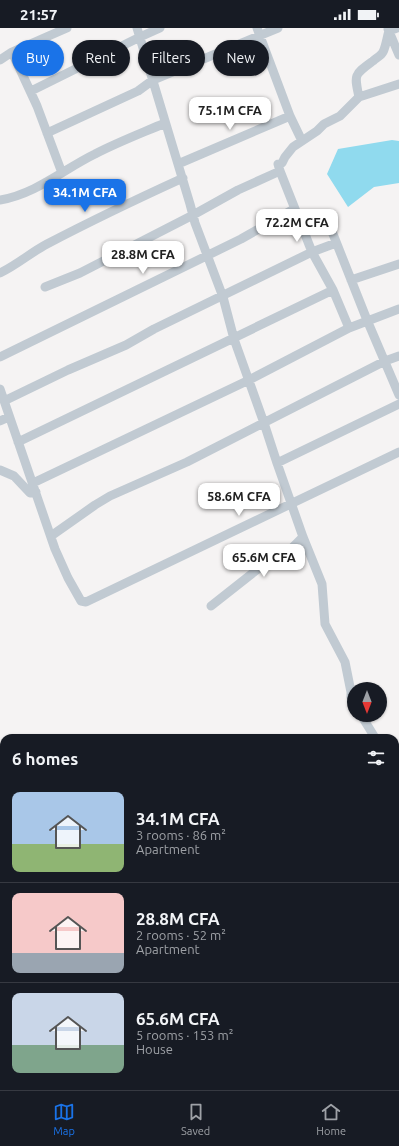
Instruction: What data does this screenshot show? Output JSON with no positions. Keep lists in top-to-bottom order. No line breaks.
{"north":"bottom","page":{"status":"21:57","chip":["Buy","Rent","Filters","New"],"price":["75.1M CFA","34.1M CFA","72.2M CFA","28.8M CFA","58.6M CFA","65.6M CFA"],"heading":"6 homes","list":[{"name":"34.1M CFA","note":"3 rooms · 86 m² · Apartment"},{"name":"28.8M CFA","note":"2 rooms · 52 m² · Apartment"},{"name":"65.6M CFA","note":"5 rooms · 153 m² · House"}],"tabs":["Map","Saved","Home"]}}
